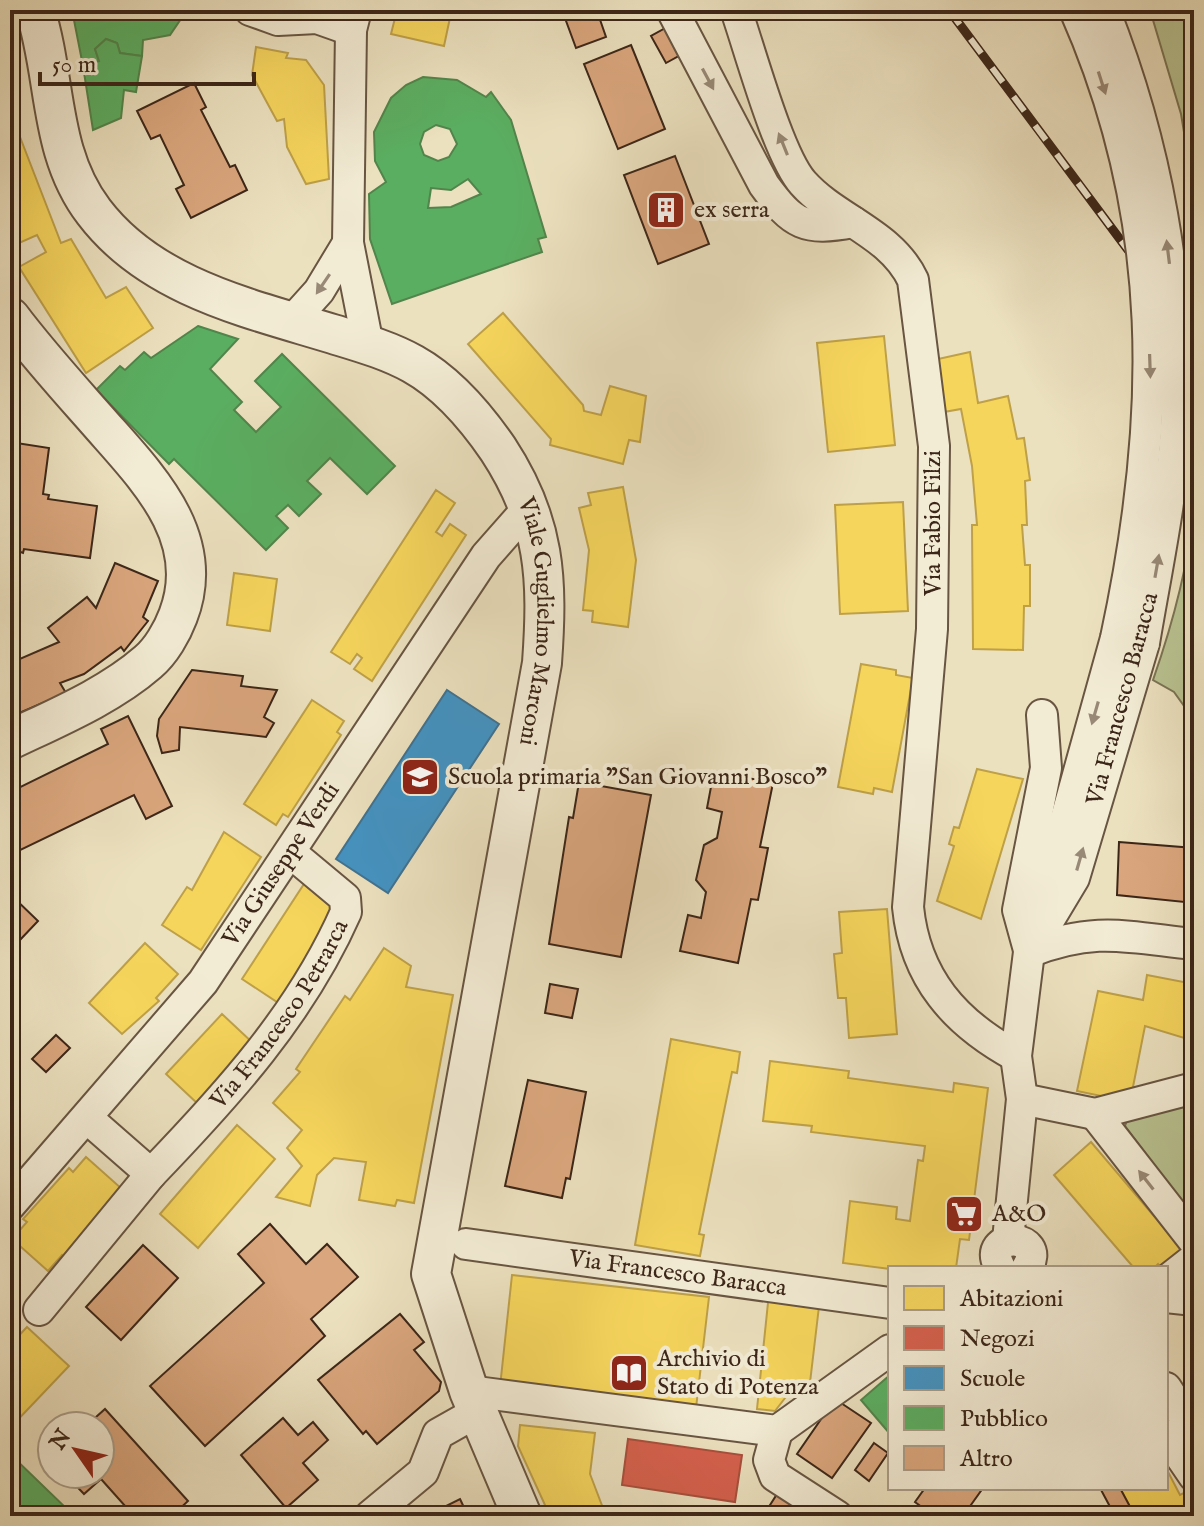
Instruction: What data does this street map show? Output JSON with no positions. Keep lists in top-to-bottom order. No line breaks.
{"streets":{"street":["Via Fabio Filzi","Viale Guglielmo Marconi","Via Francesco Baracca","Via Giuseppe Verdi","Via Francesco Petrarca"]},"crossings":[["Via Fabio Filzi","Via Francesco Baracca"],["Viale Guglielmo Marconi","Via Giuseppe Verdi"],["Via Giuseppe Verdi","Via Francesco Petrarca"]],"places":{"building":["ex serra"],"school or university":["Scuola primaria \"San Giovanni Bosco\""],"supermarket":["A&O"],"library":["Archivio di Stato di Potenza"]},"legend":["Abitazioni","Negozi","Scuole","Pubblico","Altro"],"scale_bar":"50 m","north":"top left"}
